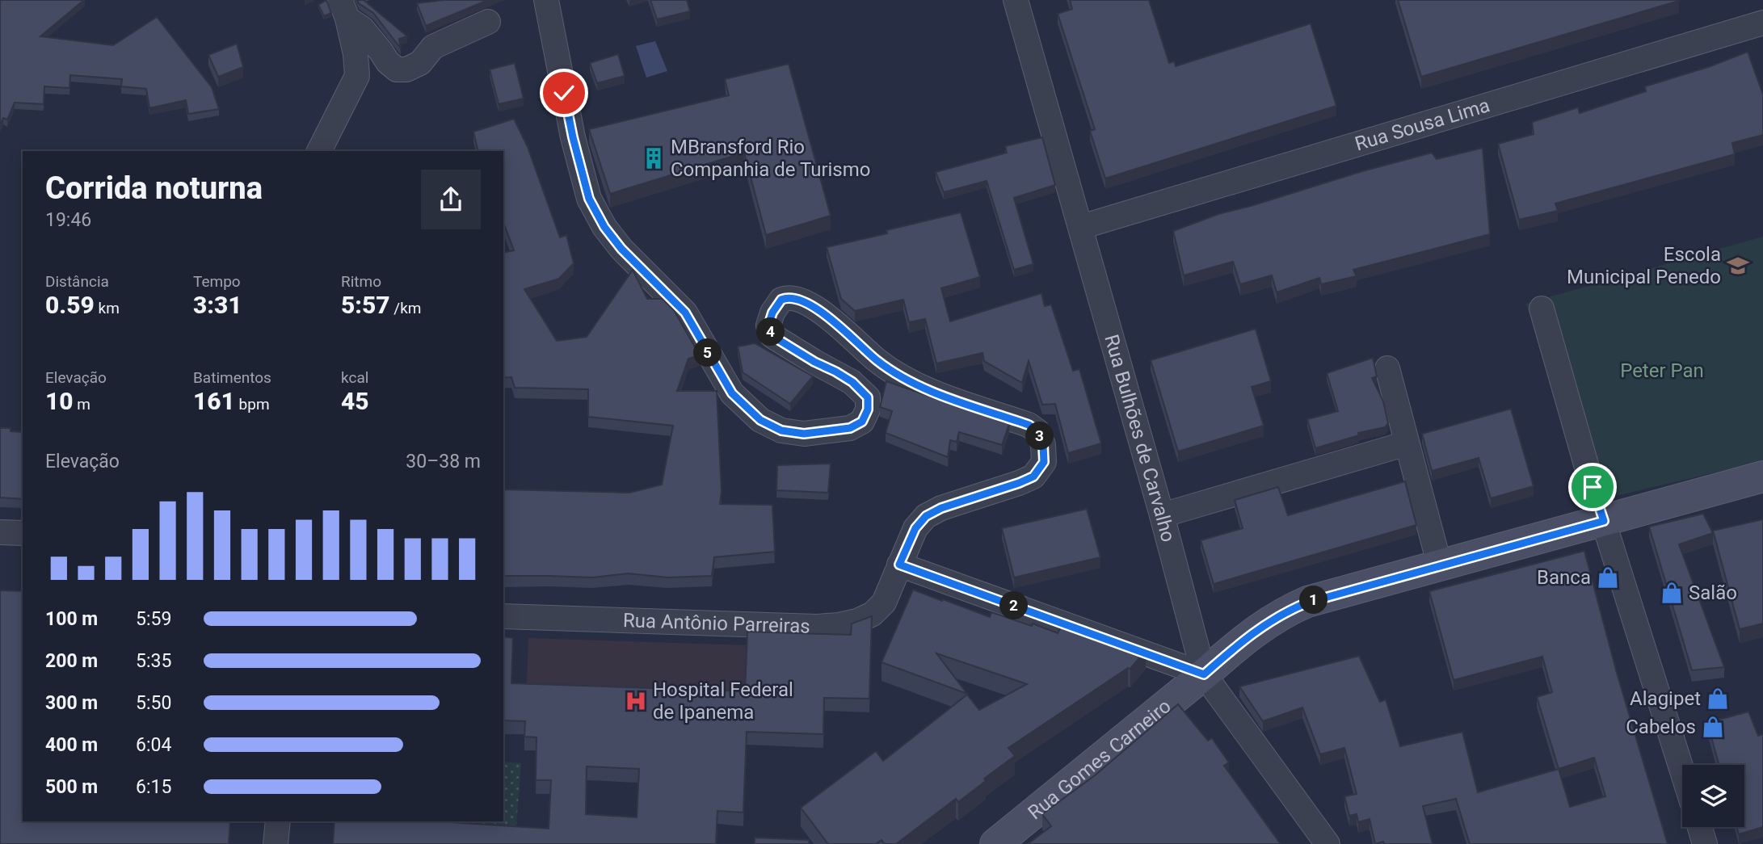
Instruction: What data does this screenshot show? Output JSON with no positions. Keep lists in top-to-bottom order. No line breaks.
{"streets":{"main road":["Rua Gomes Carneiro"],"street":["Rua Sousa Lima","Rua Bulhões de Carvalho","Rua Antônio Parreiras"]},"crossings":[["Rua Sousa Lima","Rua Bulhões de Carvalho"],["Rua Bulhões de Carvalho","Rua Gomes Carneiro"]],"parks":["Peter Pan"],"places":{"building":["MBransford Rio Companhia de Turismo"],"school or university":["Escola Municipal Penedo"],"shop":["Banca","Salão","Alagipet","Cabelos"],"hospital":["Hospital Federal de Ipanema"]},"page":{"heading":["Corrida noturna","19:46"],"stats":[["Distância","0.59 km"],["Tempo","3:31"],["Ritmo","5:57 /km"],["Elevação","10 m"],["Batimentos","161 bpm"],["kcal","45"]],"pins":["4","5","3","1","2"],"chart":["Elevação","30–38 m"],"list":[{"name":"100 m","note":"5:59"},{"name":"200 m","note":"5:35"},{"name":"300 m","note":"5:50"},{"name":"400 m","note":"6:04"},{"name":"500 m","note":"6:15"}]}}
